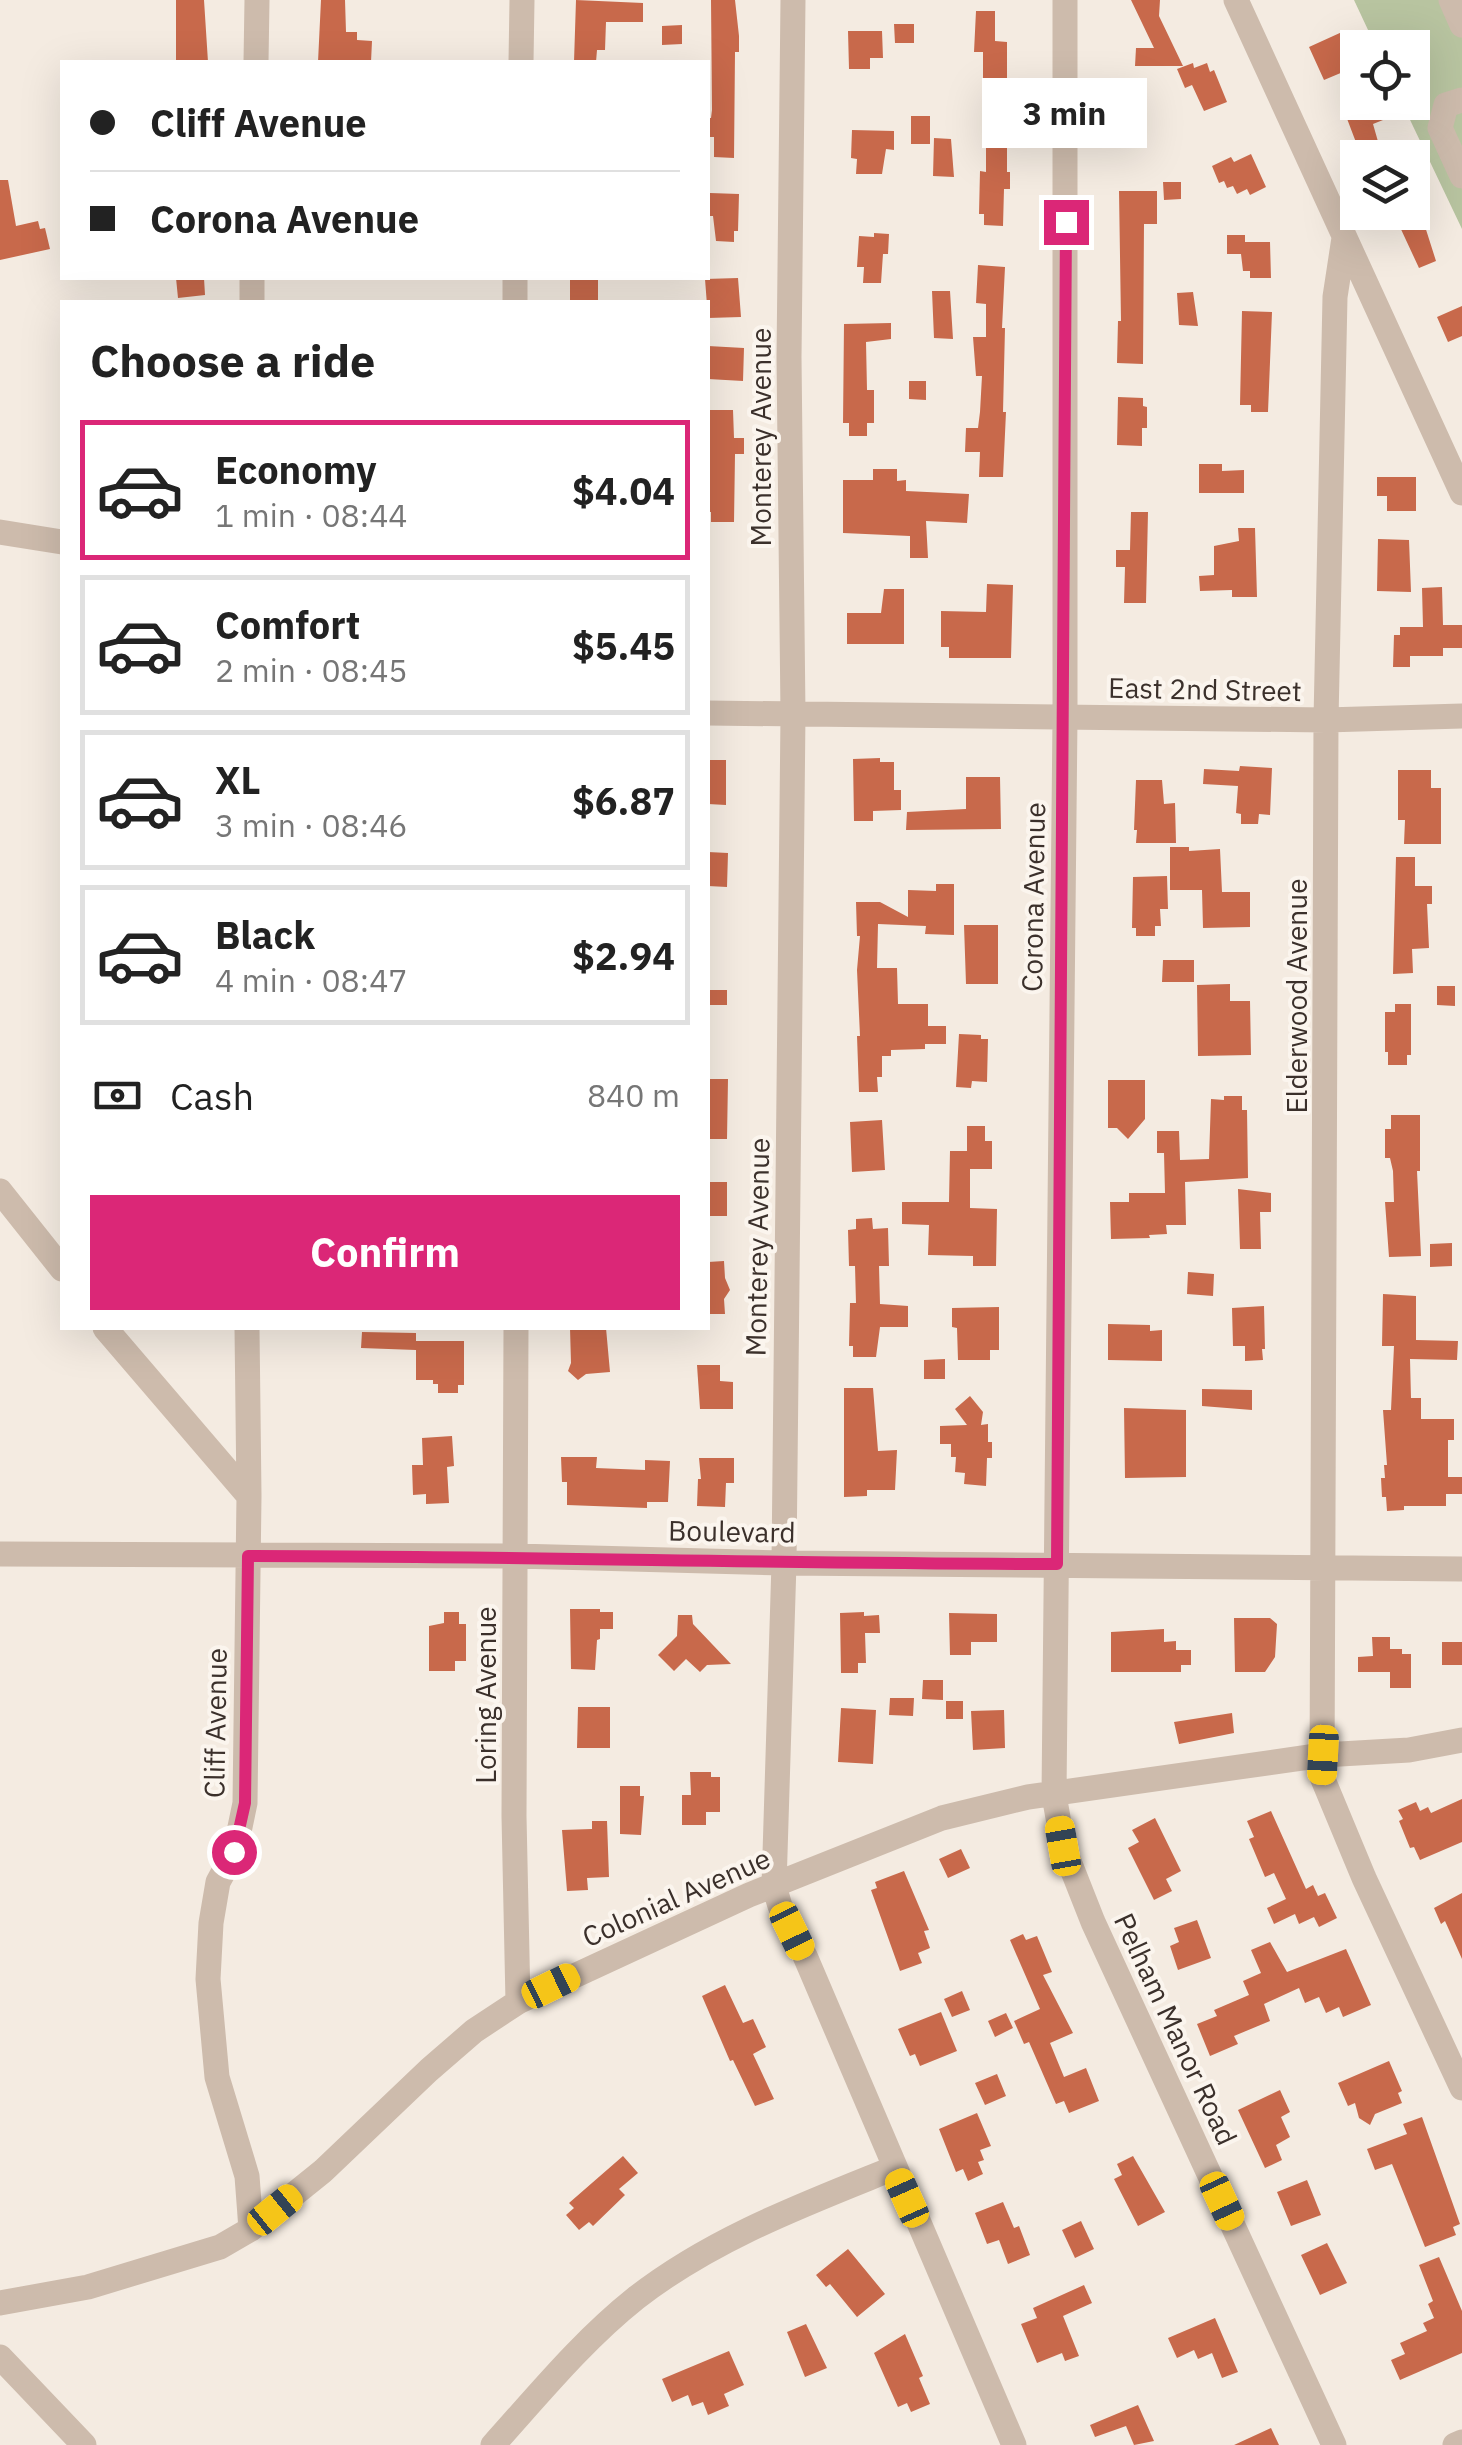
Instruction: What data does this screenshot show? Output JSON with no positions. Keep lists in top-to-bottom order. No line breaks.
{"streets":{"street":["Monterey Avenue","East 2nd Street","Corona Avenue","Elderwood Avenue","Boulevard","Loring Avenue","Cliff Avenue","Colonial Avenue","Pelham Manor Road"]},"crossings":[["Monterey Avenue","East 2nd Street"],["Monterey Avenue","Boulevard"],["Monterey Avenue","Colonial Avenue"],["East 2nd Street","Corona Avenue"],["East 2nd Street","Elderwood Avenue"],["Corona Avenue","Boulevard"],["Corona Avenue","Colonial Avenue"],["Corona Avenue","Pelham Manor Road"],["Elderwood Avenue","Boulevard"],["Elderwood Avenue","Colonial Avenue"],["Boulevard","Loring Avenue"],["Boulevard","Cliff Avenue"],["Loring Avenue","Colonial Avenue"],["Cliff Avenue","Colonial Avenue"],["Colonial Avenue","Pelham Manor Road"]],"page":{"banner":["Cliff Avenue","Corona Avenue"],"bubble":"3 min","heading":"Choose a ride","list":[{"name":"Economy","note":"1 min · 08:44","value":"$4.04"},{"name":"Comfort","note":"2 min · 08:45","value":"$5.45"},{"name":"XL","note":"3 min · 08:46","value":"$6.87"},{"name":"Black","note":"4 min · 08:47","value":"$2.94"}],"pay":["Cash","840 m"],"buttons":"Confirm"}}
